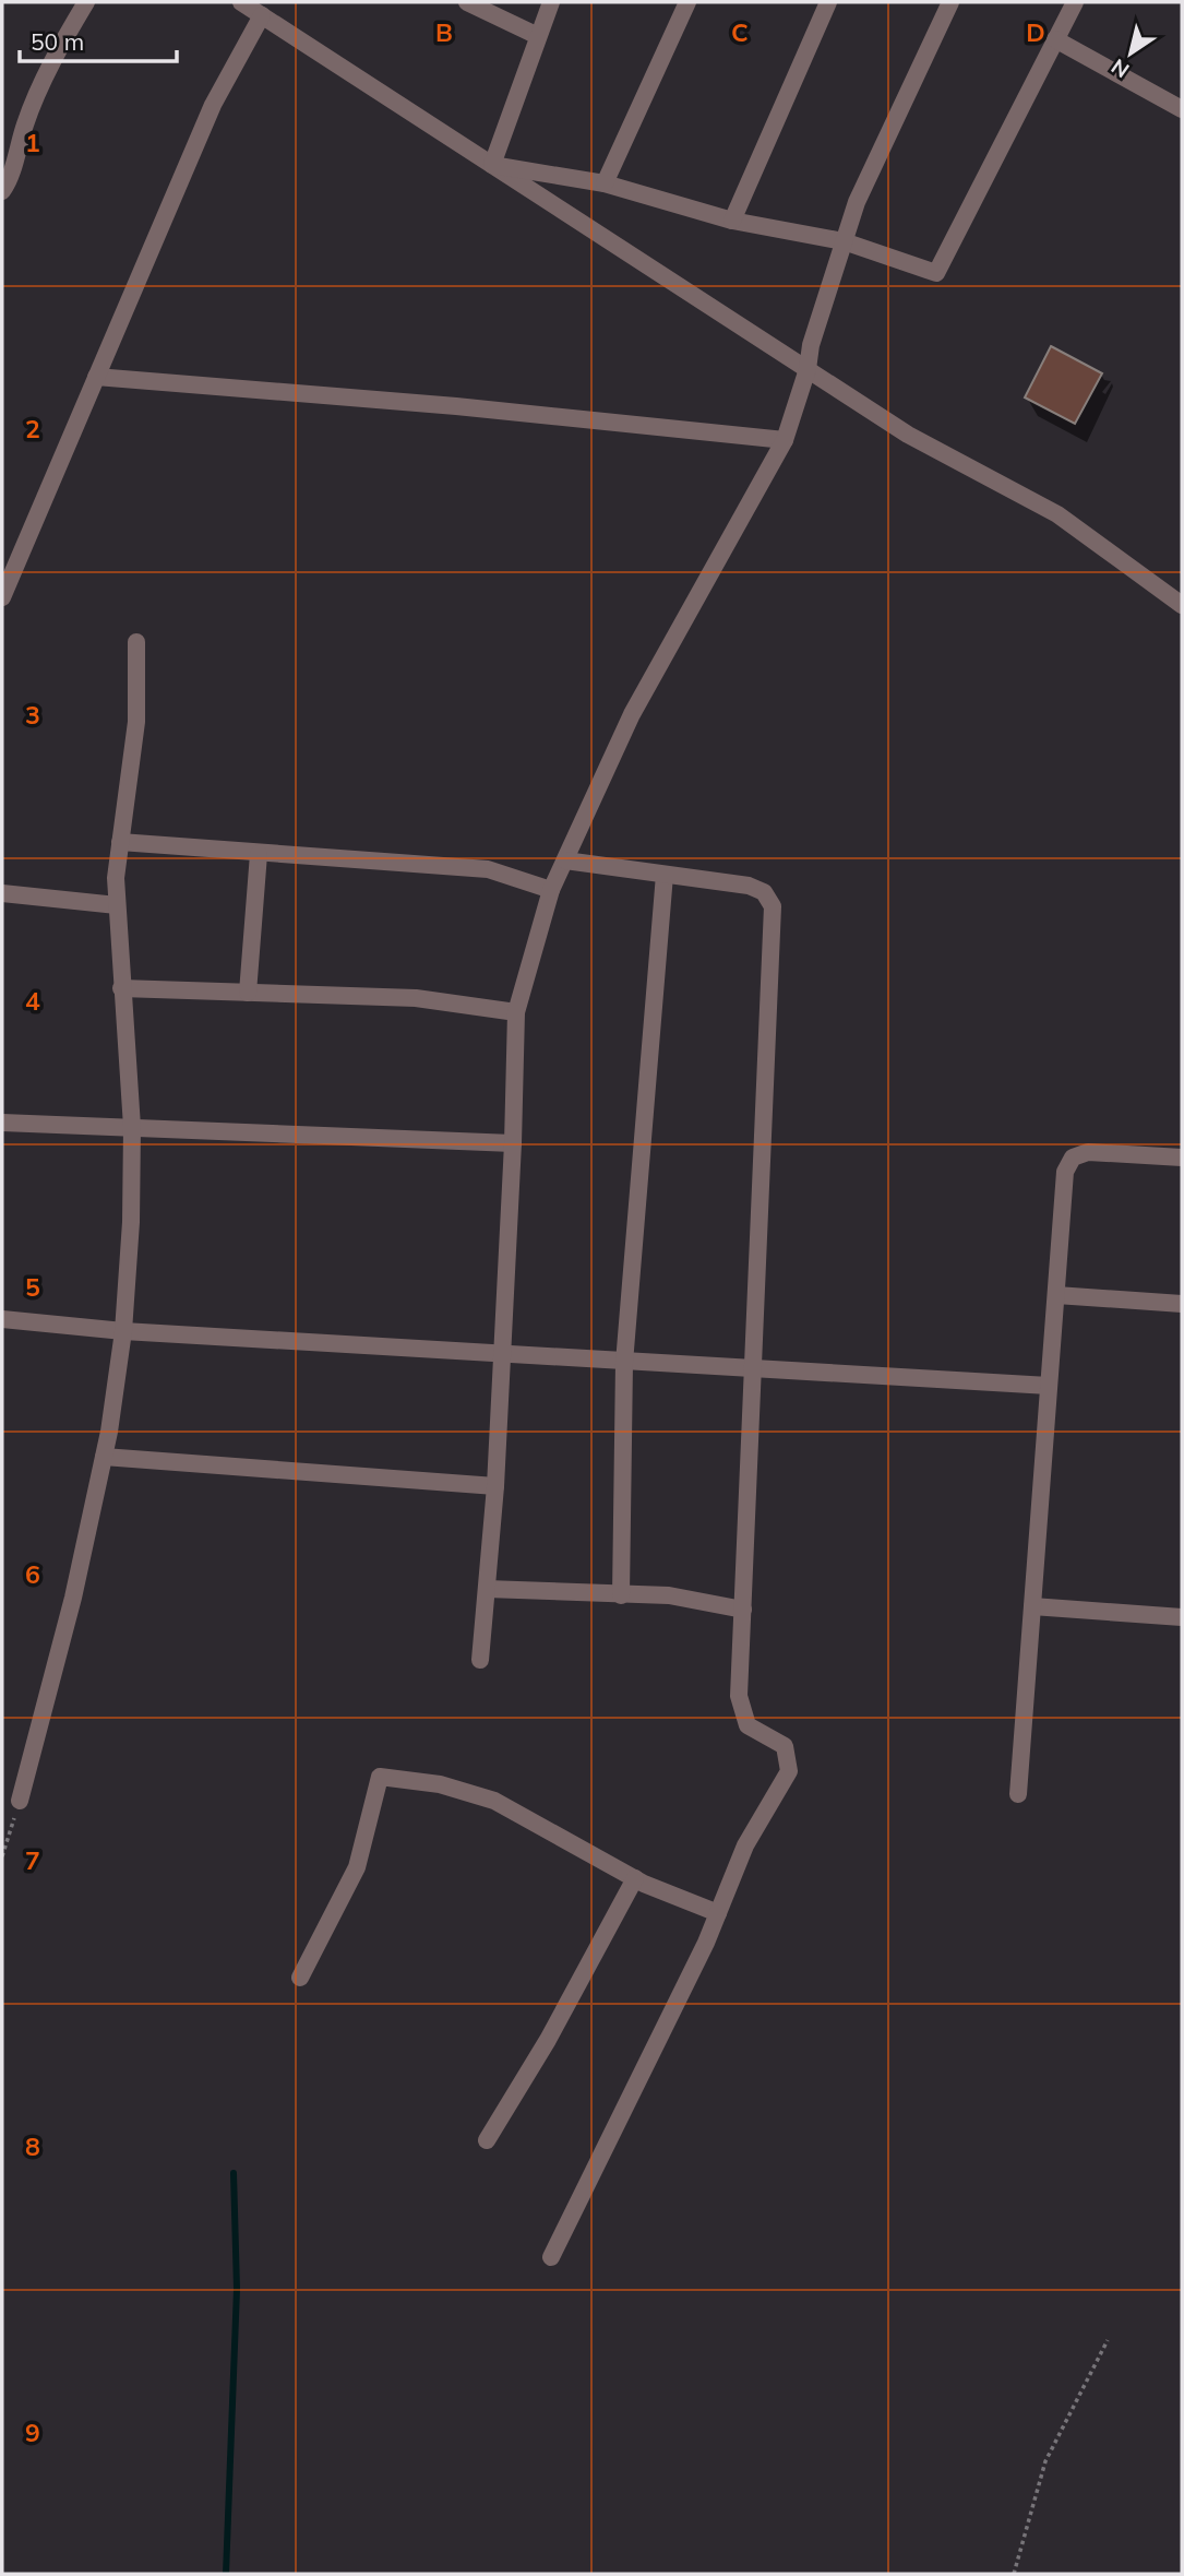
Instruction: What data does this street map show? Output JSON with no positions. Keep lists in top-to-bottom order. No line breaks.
{"scale_bar":"50 m","north":"bottom left","grid":{"columns":["B","C","D"],"rows":["1","2","3","4","5","6","7","8","9"]}}
